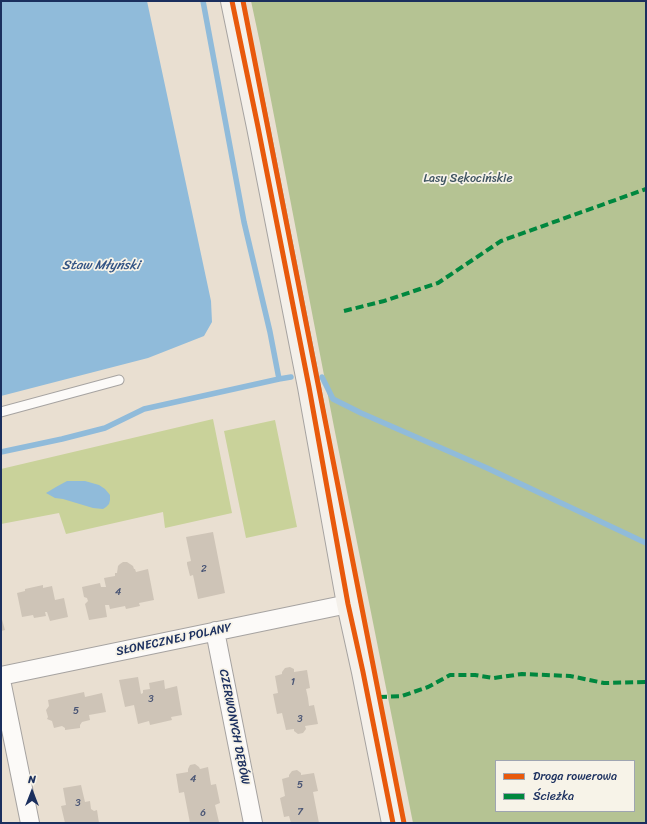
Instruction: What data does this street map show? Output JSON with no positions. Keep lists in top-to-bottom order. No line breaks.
{"streets":{"street":["SŁONECZNEJ POLANY","CZERWONYCH DĘBÓW"]},"crossings":[["SŁONECZNEJ POLANY","CZERWONYCH DĘBÓW"]],"water":["Staw Młyński"],"parks":["Lasy Sękocińskie"],"house_numbers":["2","4","1","3","5","3","4","5","3","7","6"],"legend":["Droga rowerowa","Ścieżka"],"north":"top"}
